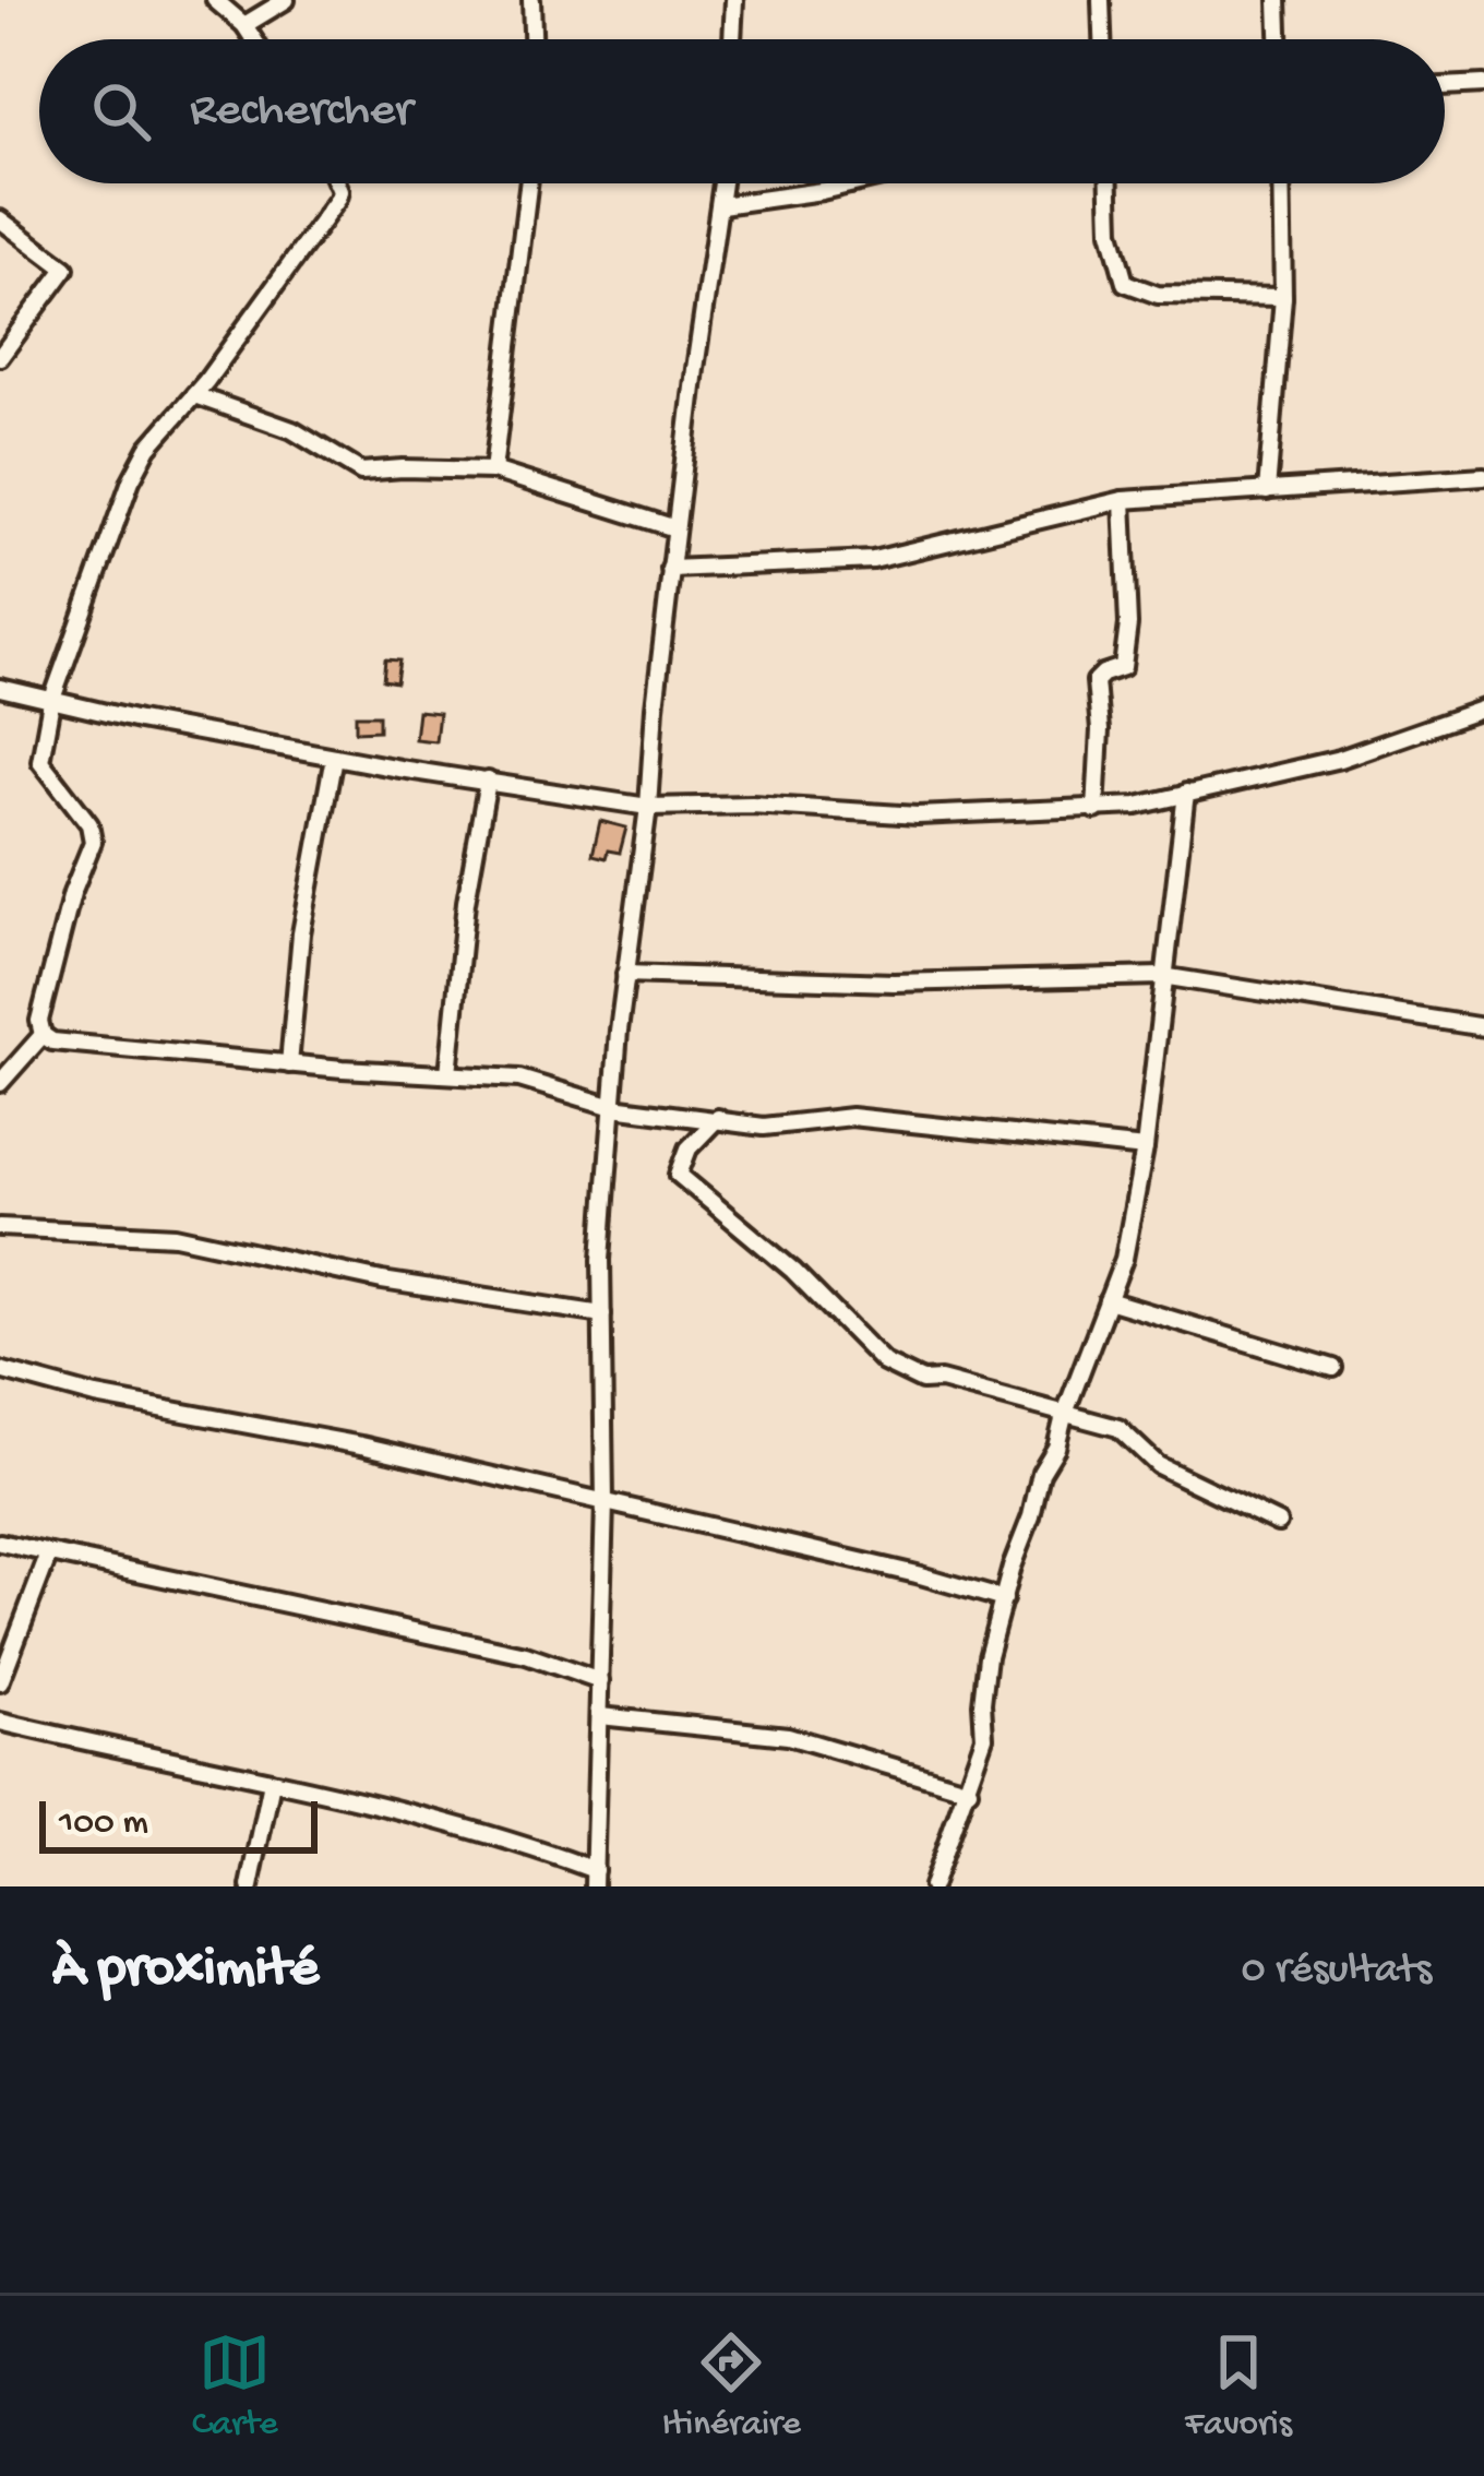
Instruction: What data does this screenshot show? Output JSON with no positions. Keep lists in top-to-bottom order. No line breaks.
{"scale_bar":"100 m","page":{"search":"Rechercher","scale":"100 m","heading":["À proximité","0 résultats"],"nav":["Carte","Itinéraire","Favoris"]}}
